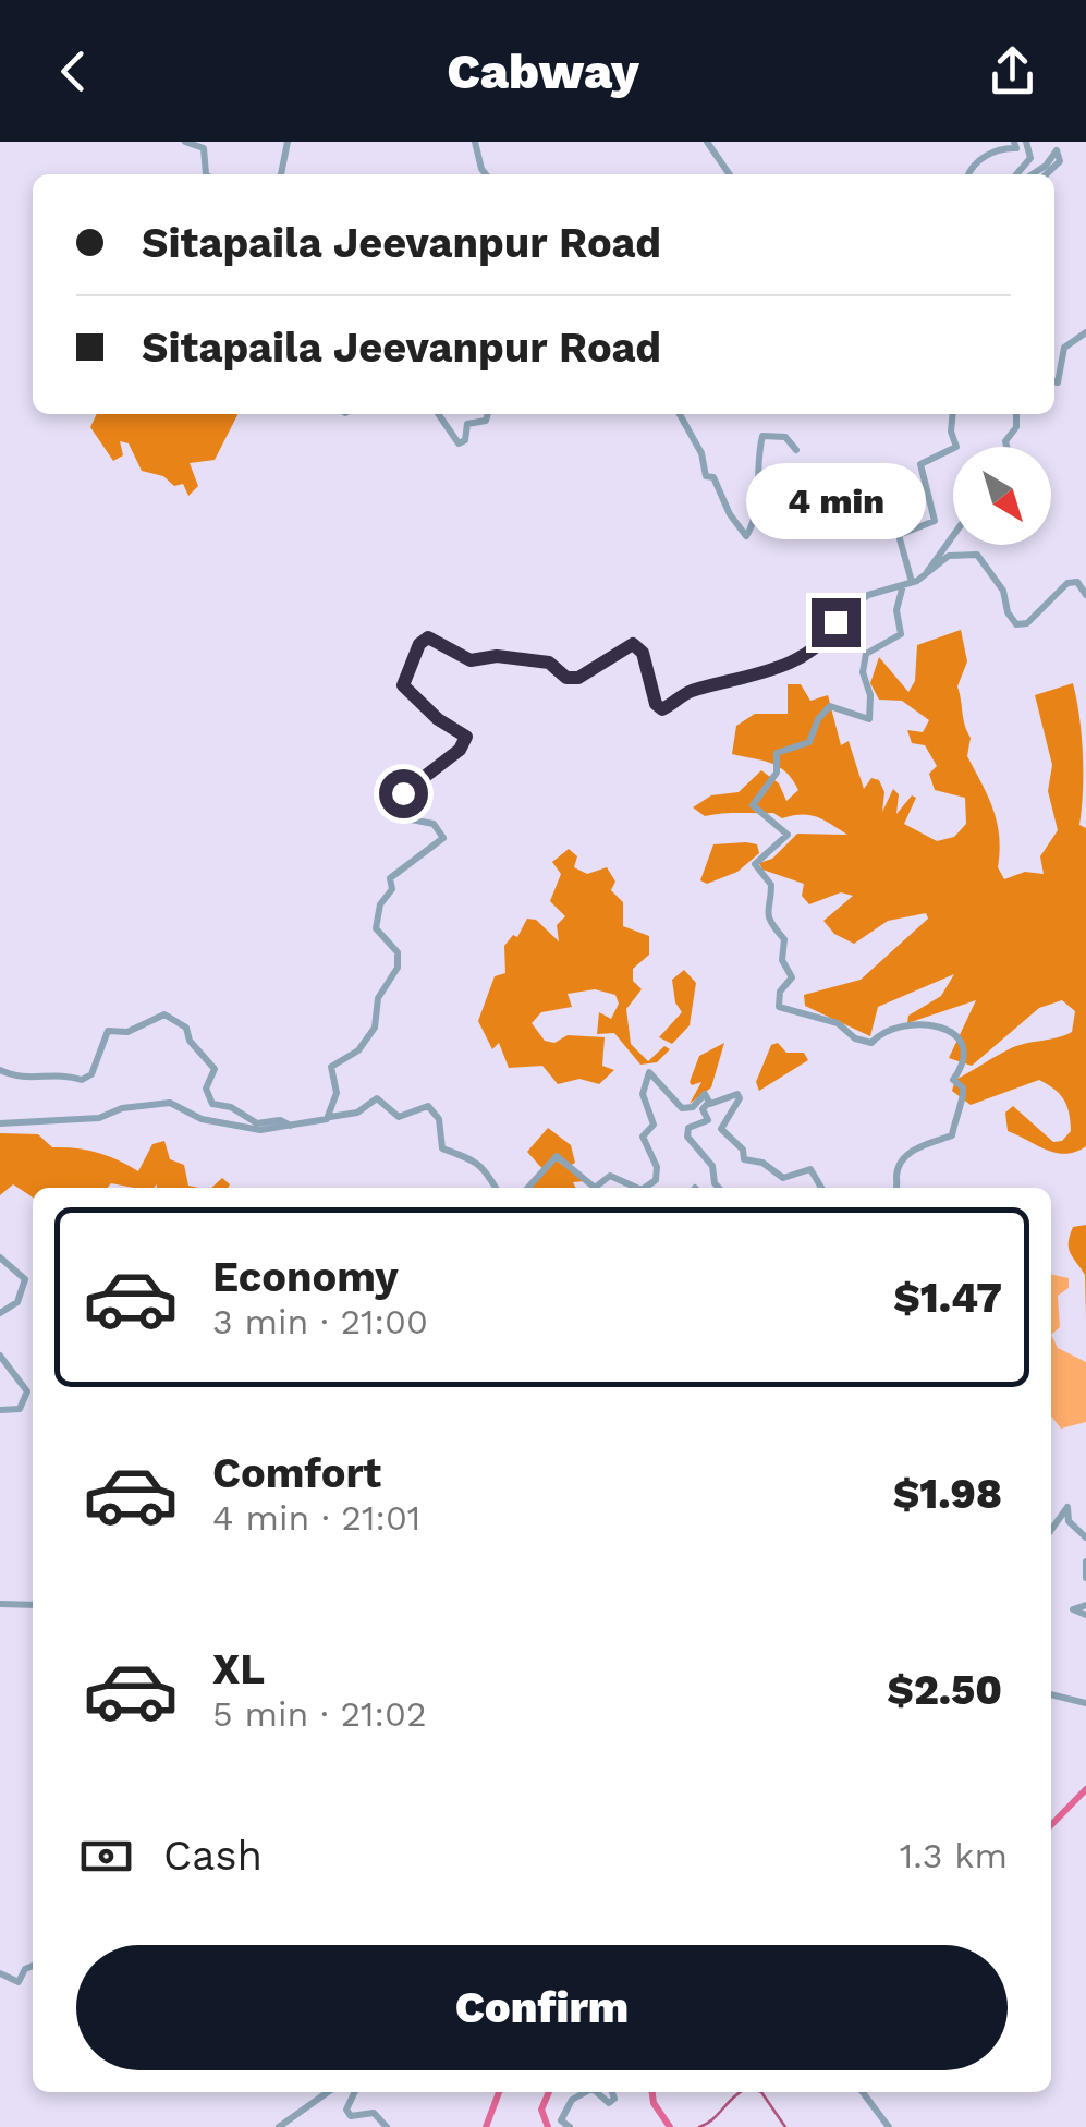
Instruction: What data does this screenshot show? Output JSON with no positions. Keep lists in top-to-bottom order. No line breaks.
{"north":"bottom right","page":{"header":"Cabway","banner":["Sitapaila Jeevanpur Road","Sitapaila Jeevanpur Road"],"bubble":"4 min","list":[{"name":"Economy","note":"3 min · 21:00","value":"$1.47"},{"name":"Comfort","note":"4 min · 21:01","value":"$1.98"},{"name":"XL","note":"5 min · 21:02","value":"$2.50"}],"pay":["Cash","1.3 km"],"buttons":"Confirm"}}
